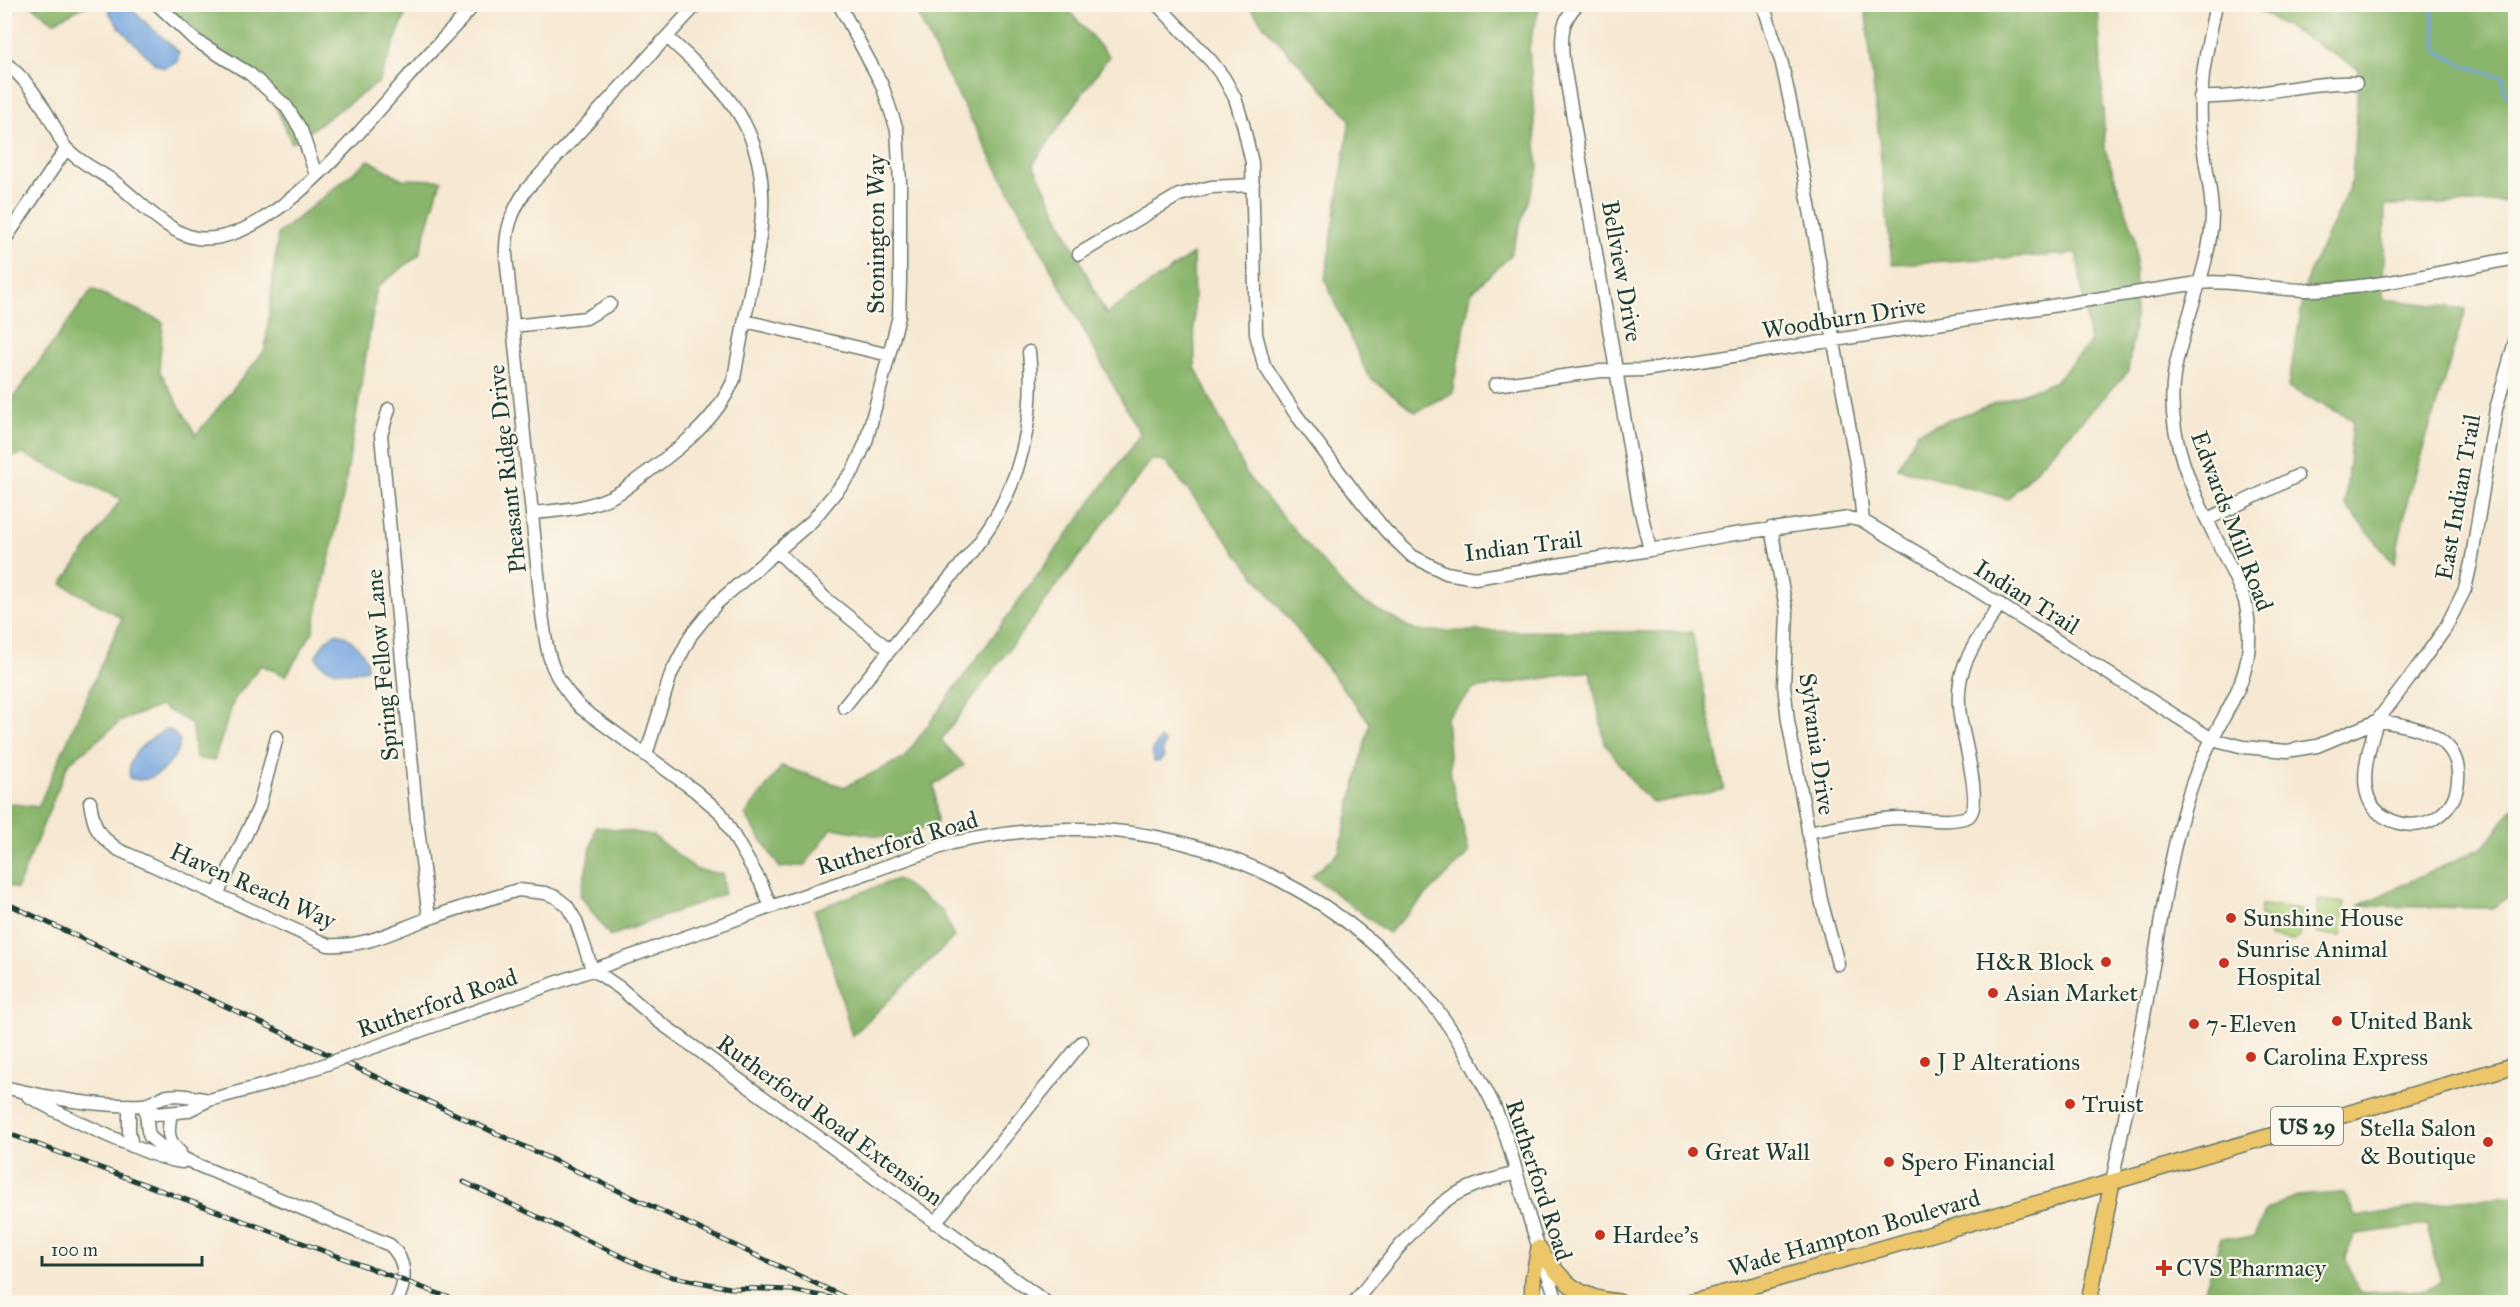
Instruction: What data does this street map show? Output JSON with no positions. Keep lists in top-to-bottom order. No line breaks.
{"streets":{"main road":["US 29","Wade Hampton Boulevard"],"street":["Stonington Way","Bellview Drive","Woodburn Drive","Pheasant Ridge Drive","East Indian Trail","Edwards Mill Road","Indian Trail","Spring Fellow Lane","Sylvania Drive","Rutherford Road","Haven Reach Way","Rutherford Road Extension"]},"crossings":[["Stonington Way","Pheasant Ridge Drive"],["Bellview Drive","Woodburn Drive"],["Bellview Drive","Indian Trail"],["Woodburn Drive","Edwards Mill Road"],["Pheasant Ridge Drive","Rutherford Road"],["Edwards Mill Road","Indian Trail"],["Edwards Mill Road","Wade Hampton Boulevard"],["Indian Trail","Sylvania Drive"],["Spring Fellow Lane","Haven Reach Way"],["Rutherford Road","Haven Reach Way"],["Rutherford Road","Rutherford Road Extension"],["Haven Reach Way","Rutherford Road Extension"]],"places":{"other":["Sunshine House","H&R Block","Sunrise Animal Hospital","Asian Market","United Bank","7-Eleven","Carolina Express","J P Alterations","Truist","Stella Salon & Boutique","Great Wall","Spero Financial","Hardee's"],"health":["CVS Pharmacy"]},"scale_bar":"100 m"}
